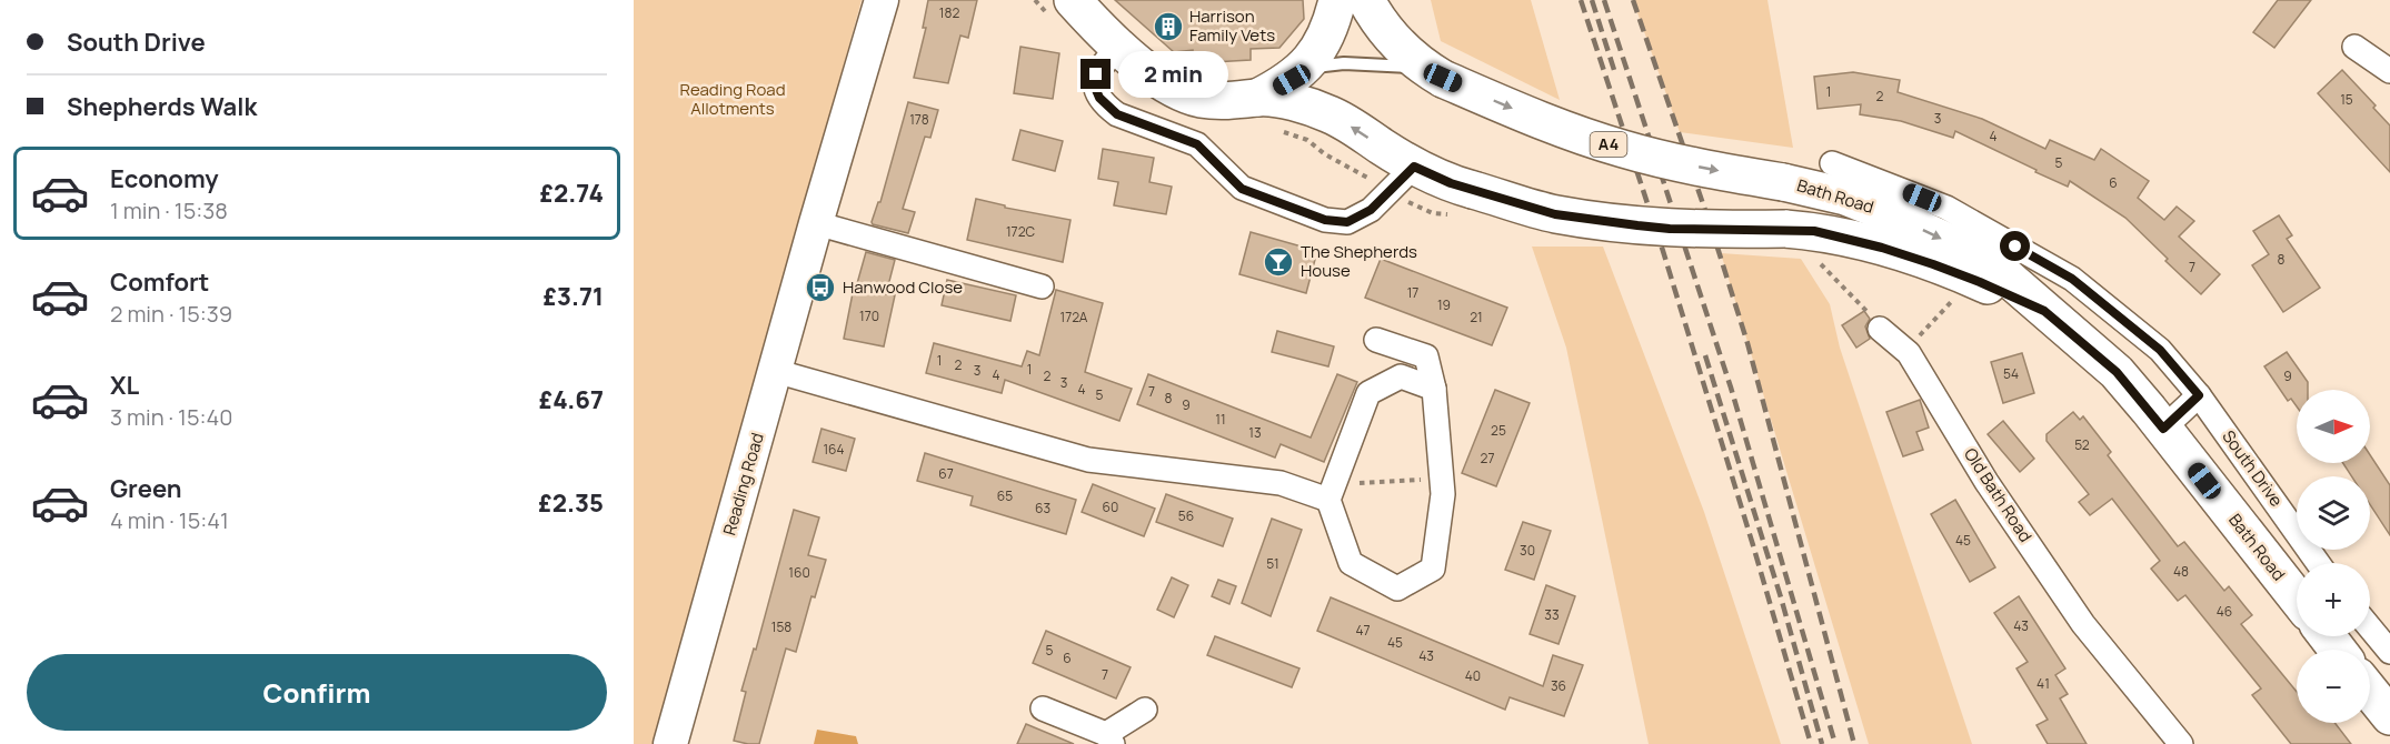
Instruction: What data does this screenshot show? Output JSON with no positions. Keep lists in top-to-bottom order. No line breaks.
{"streets":{"main road":["A4","Bath Road"],"street":["South Drive","Reading Road","Old Bath Road"]},"crossings":[["A4","Bath Road"]],"parks":["Reading Road Allotments"],"places":{"building":["Harrison Family Vets"],"bar":["The Shepherds House"],"bus stop":["Hanwood Close"]},"house_numbers":["182","1","2","15","3","178","4","5","6","172C","8","7","17","19","170","172A","21","1","2","1","3","54","4","2","9","3","4","7","5","8","9","11","25","13","52","164","27","67","65","60","63","56","45","30","51","48","160","46","33","43","158","47","45","5","43","6","7","40","41","36"],"north":"right","page":{"banner":["South Drive","Shepherds Walk"],"bubble":"2 min","list":[{"name":"Economy","note":"1 min · 15:38","value":"£2.74"},{"name":"Comfort","note":"2 min · 15:39","value":"£3.71"},{"name":"XL","note":"3 min · 15:40","value":"£4.67"},{"name":"Green","note":"4 min · 15:41","value":"£2.35"}],"map_buttons":["+","−"],"buttons":"Confirm"}}
